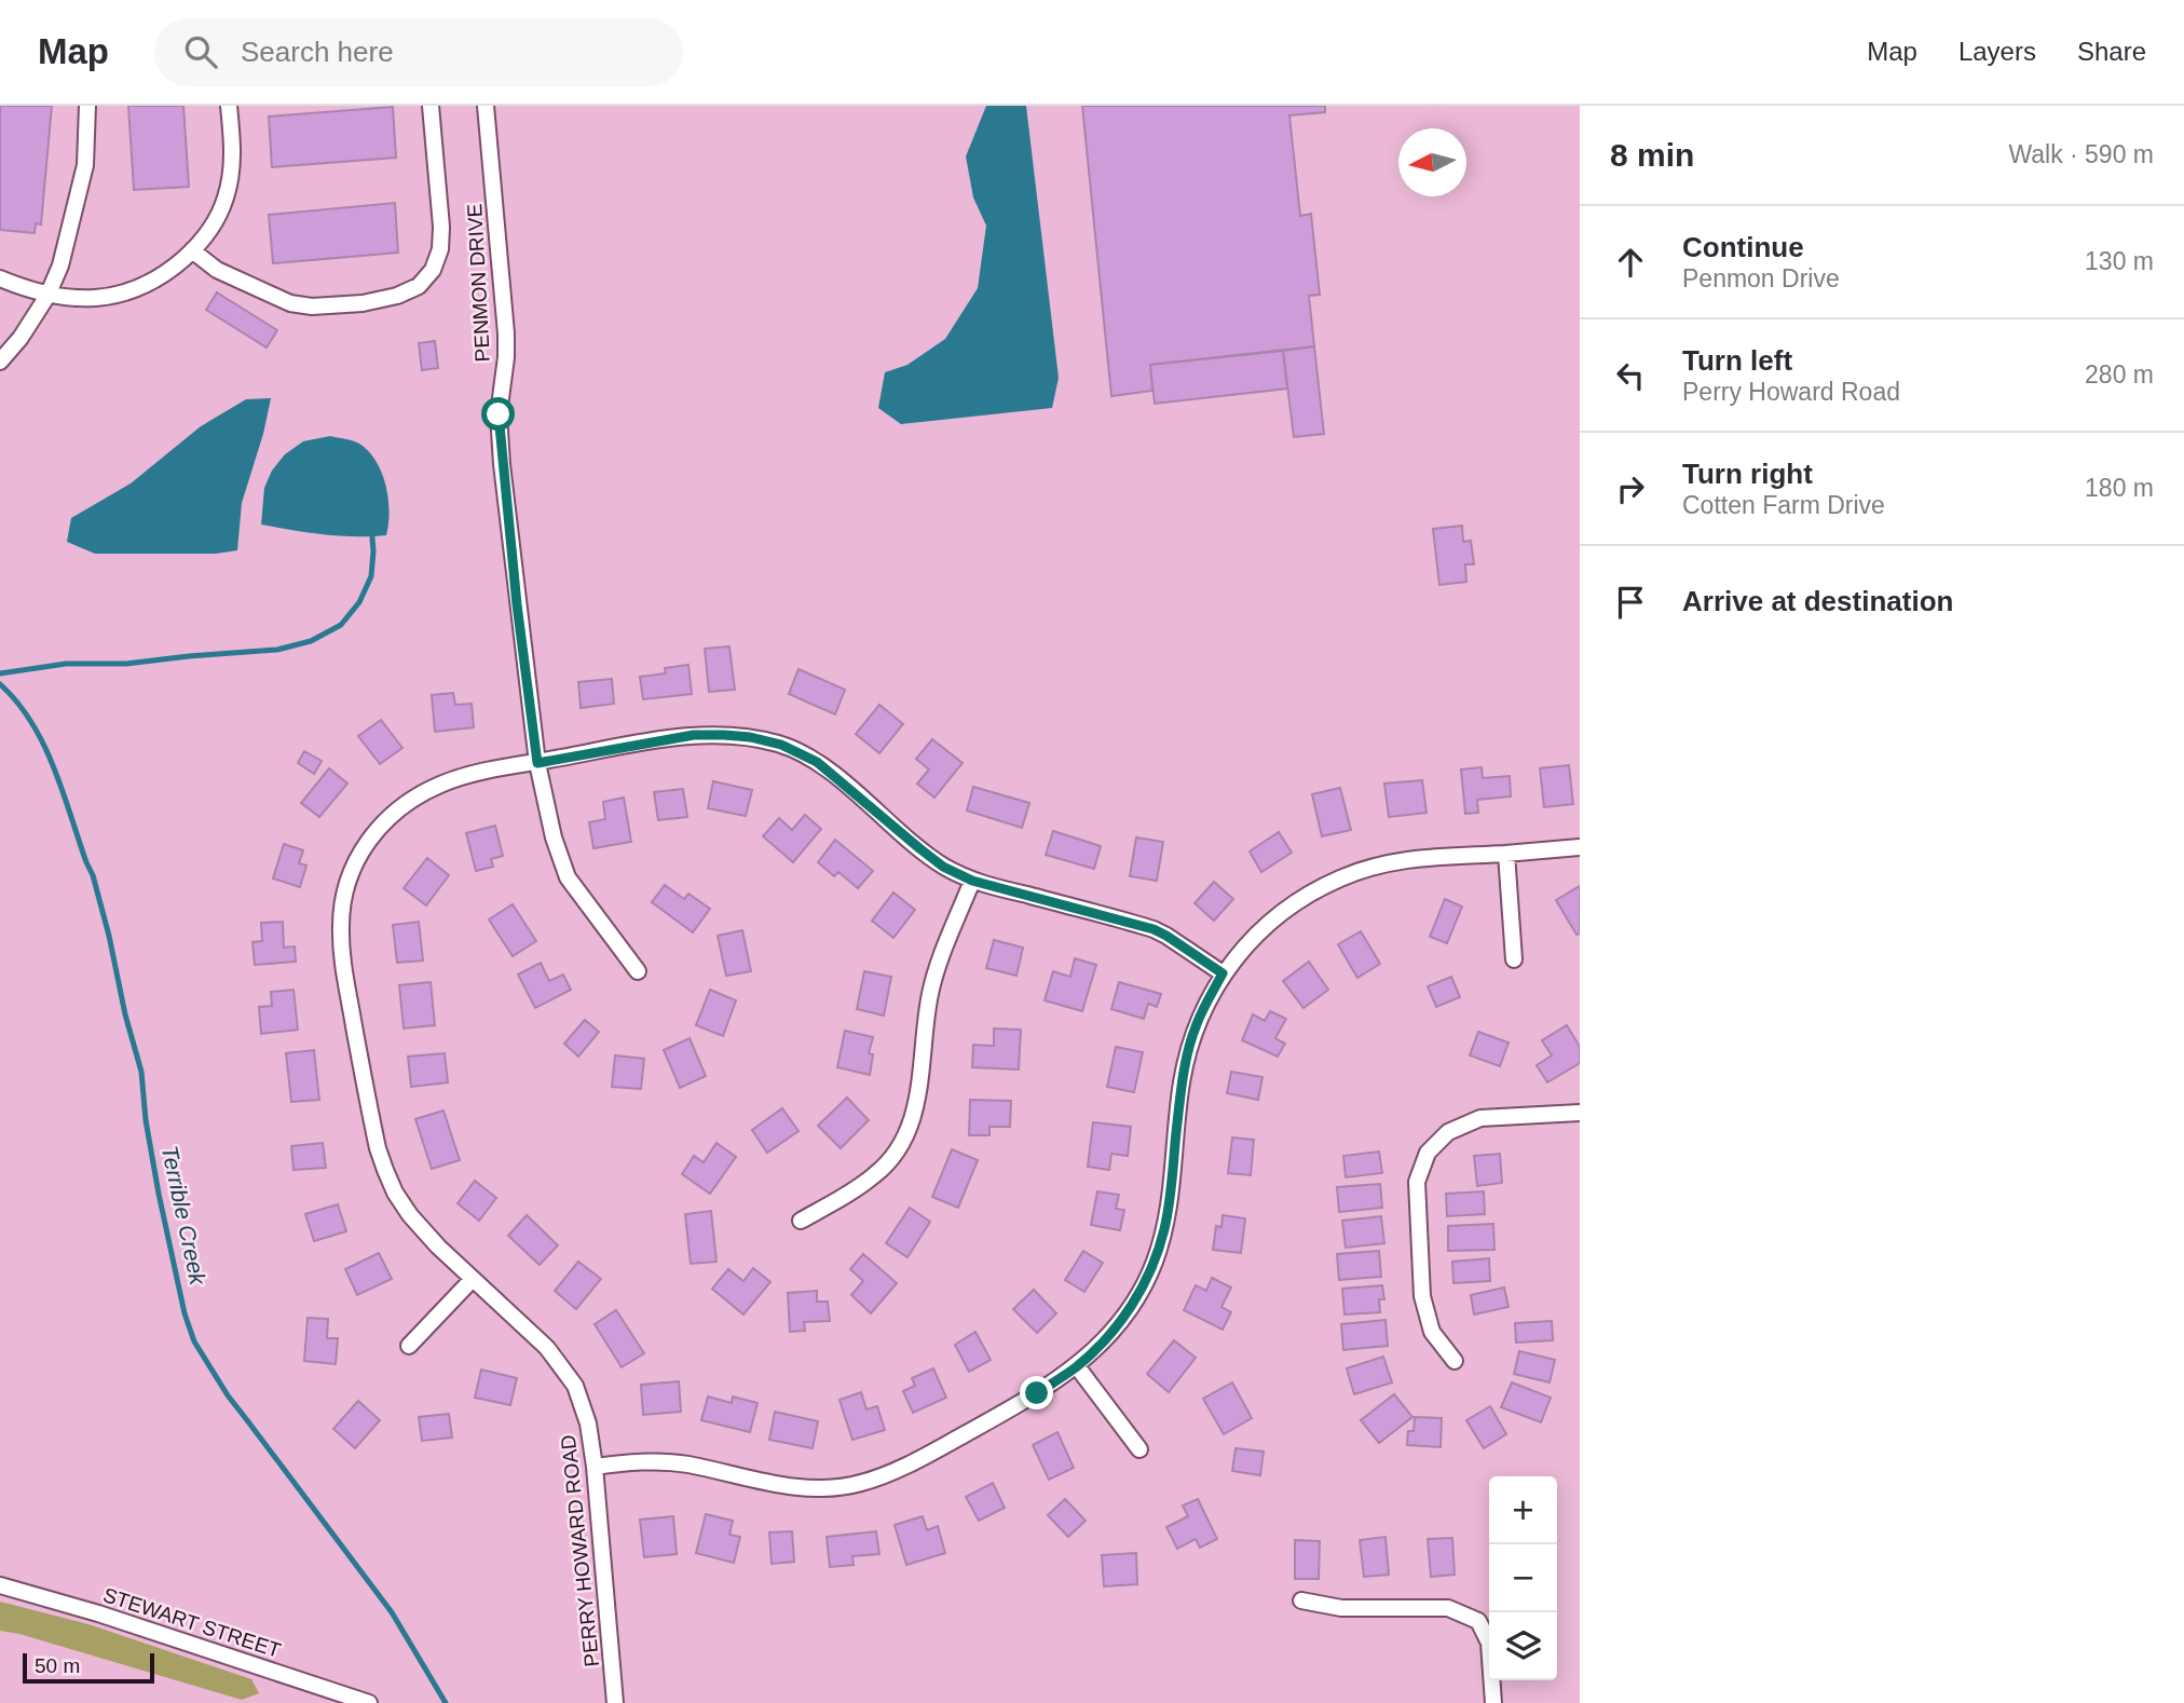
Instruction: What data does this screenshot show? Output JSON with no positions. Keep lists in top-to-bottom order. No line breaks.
{"streets":{"street":["PENMON DRIVE","PERRY HOWARD ROAD","STEWART STREET"]},"crossings":[["PENMON DRIVE","PERRY HOWARD ROAD"]],"water":["Terrible Creek"],"scale_bar":"50 m","north":"left","page":{"header":"Map","search":"Search here","nav":["Map","Layers","Share"],"heading":["8 min","Walk · 590 m"],"list":[["Continue","Penmon Drive","130 m"],["Turn left","Perry Howard Road","280 m"],["Turn right","Cotten Farm Drive","180 m"],"Arrive at destination"],"map_buttons":["+","−"],"scale":"50 m"}}
